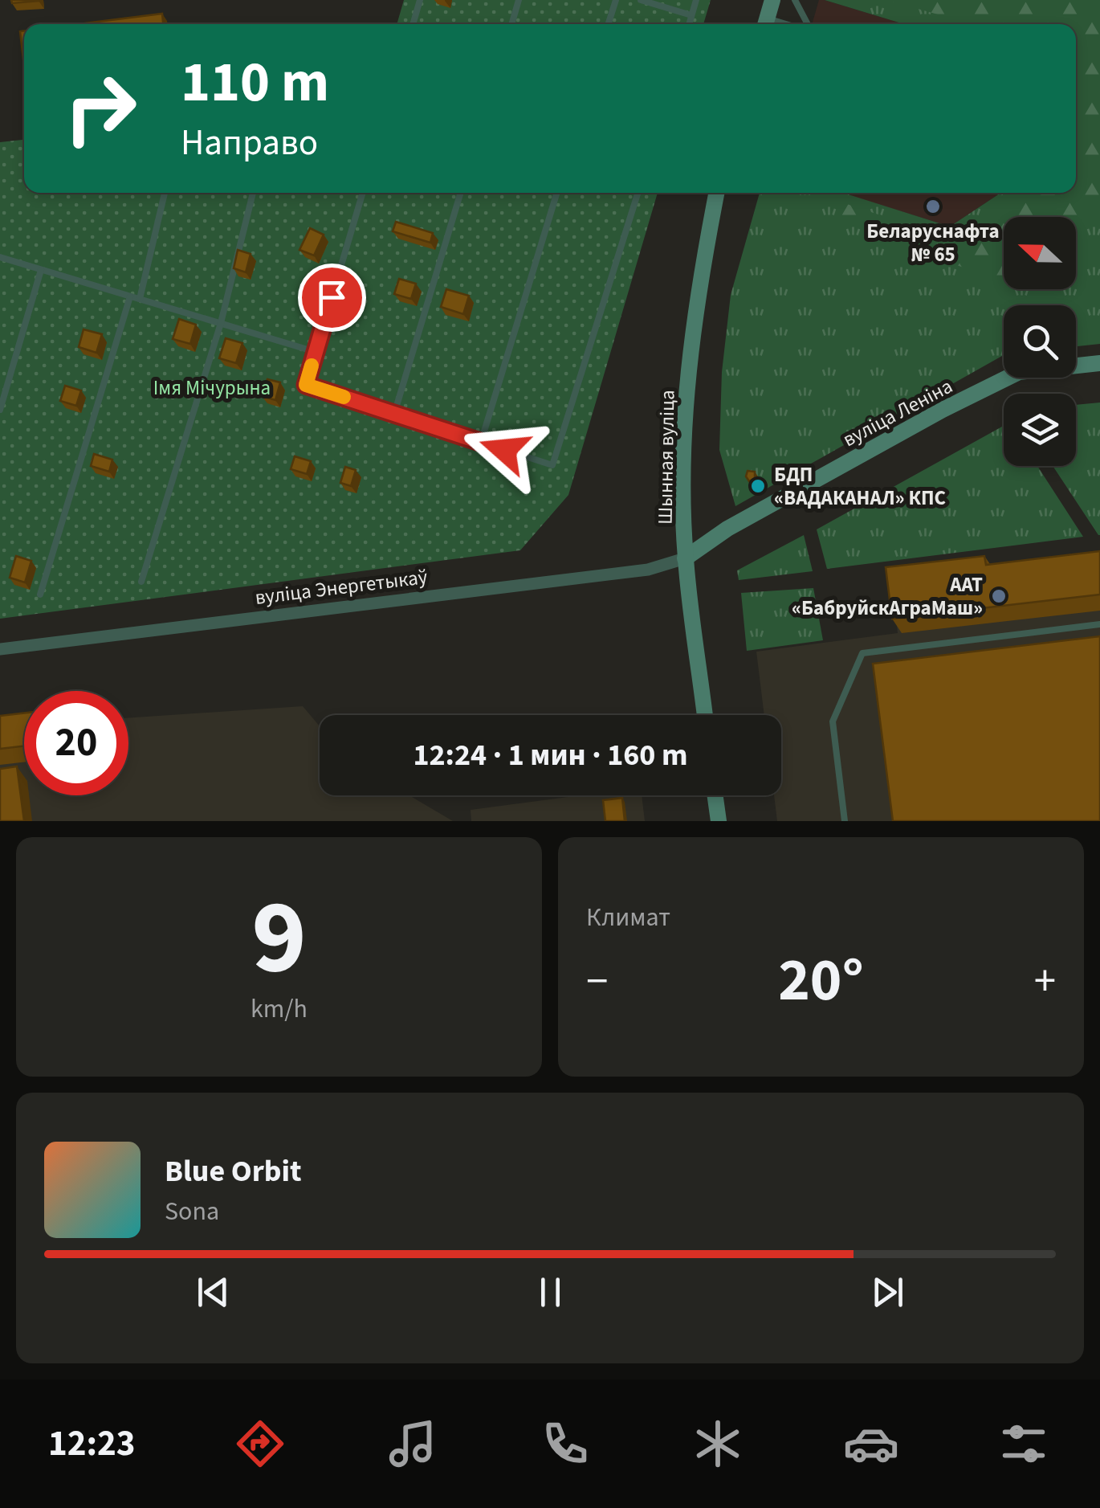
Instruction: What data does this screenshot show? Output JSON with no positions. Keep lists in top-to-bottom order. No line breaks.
{"streets":{"main road":["вуліца Леніна","Шынная вуліца"],"street":["вуліца Энергетыкаў"]},"crossings":[["вуліца Леніна","Шынная вуліца"],["вуліца Леніна","вуліца Энергетыкаў"],["Шынная вуліца","вуліца Энергетыкаў"]],"parks":["Імя Мічурына"],"places":["Беларуснафта № 65","БДП «ВАДАКАНАЛ» КПС","ААТ «БабруйскАграМаш»"],"north":"left","page":{"turn":["110 m","Направо"],"limit":"20","trip":"12:24 · 1 мин · 160 m","tile":[["9","km/h"],"Климат"],"heat":["−","20°","+"],"song":["Blue Orbit","Sona"],"tabs":"12:23"}}
